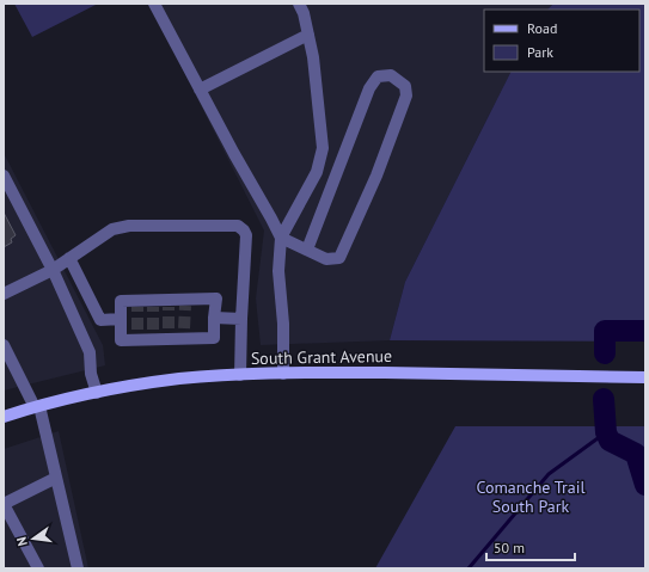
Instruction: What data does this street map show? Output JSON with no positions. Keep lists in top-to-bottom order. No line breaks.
{"streets":{"main road":["South Grant Avenue"]},"parks":["Comanche Trail South Park"],"legend":["Road","Park"],"scale_bar":"50 m","north":"left"}
